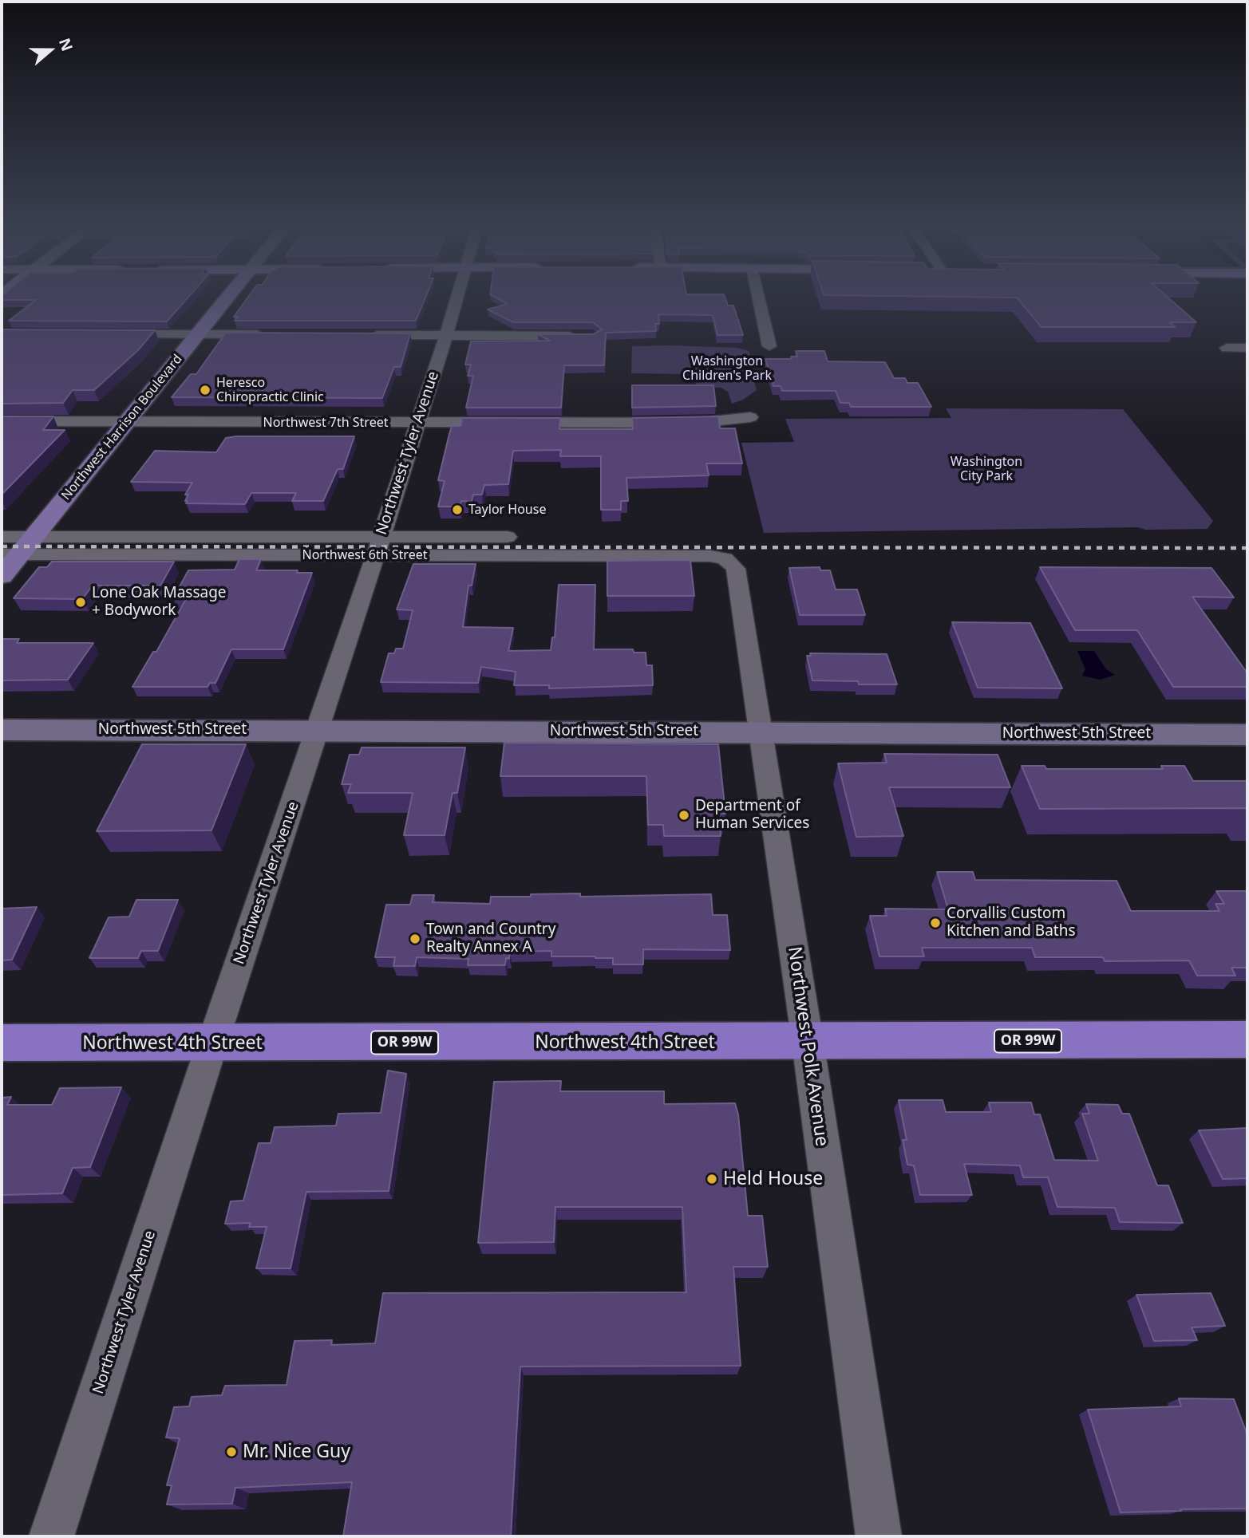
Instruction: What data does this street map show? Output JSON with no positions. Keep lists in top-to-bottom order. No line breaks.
{"streets":{"highway":["OR 99W","Northwest 4th Street"],"main road":["Northwest Harrison Boulevard"],"street":["Northwest 7th Street","Northwest Tyler Avenue","Northwest 6th Street","Northwest 5th Street","Northwest Polk Avenue"]},"crossings":[["Northwest 7th Street","Northwest Harrison Boulevard"],["Northwest 7th Street","Northwest Tyler Avenue"],["Northwest Harrison Boulevard","Northwest 6th Street"],["Northwest Tyler Avenue","Northwest 6th Street"],["Northwest Tyler Avenue","Northwest 5th Street"],["Northwest Tyler Avenue","Northwest 4th Street"],["Northwest 6th Street","Northwest Polk Avenue"],["Northwest 5th Street","Northwest Polk Avenue"],["Northwest 4th Street","Northwest Polk Avenue"]],"parks":["Washington Children's Park","Washington City Park"],"places":["Heresco Chiropractic Clinic","Taylor House","Lone Oak Massage + Bodywork","Department of Human Services","Corvallis Custom Kitchen and Baths","Town and Country Realty Annex A","Held House","Mr. Nice Guy"],"north":"right"}
